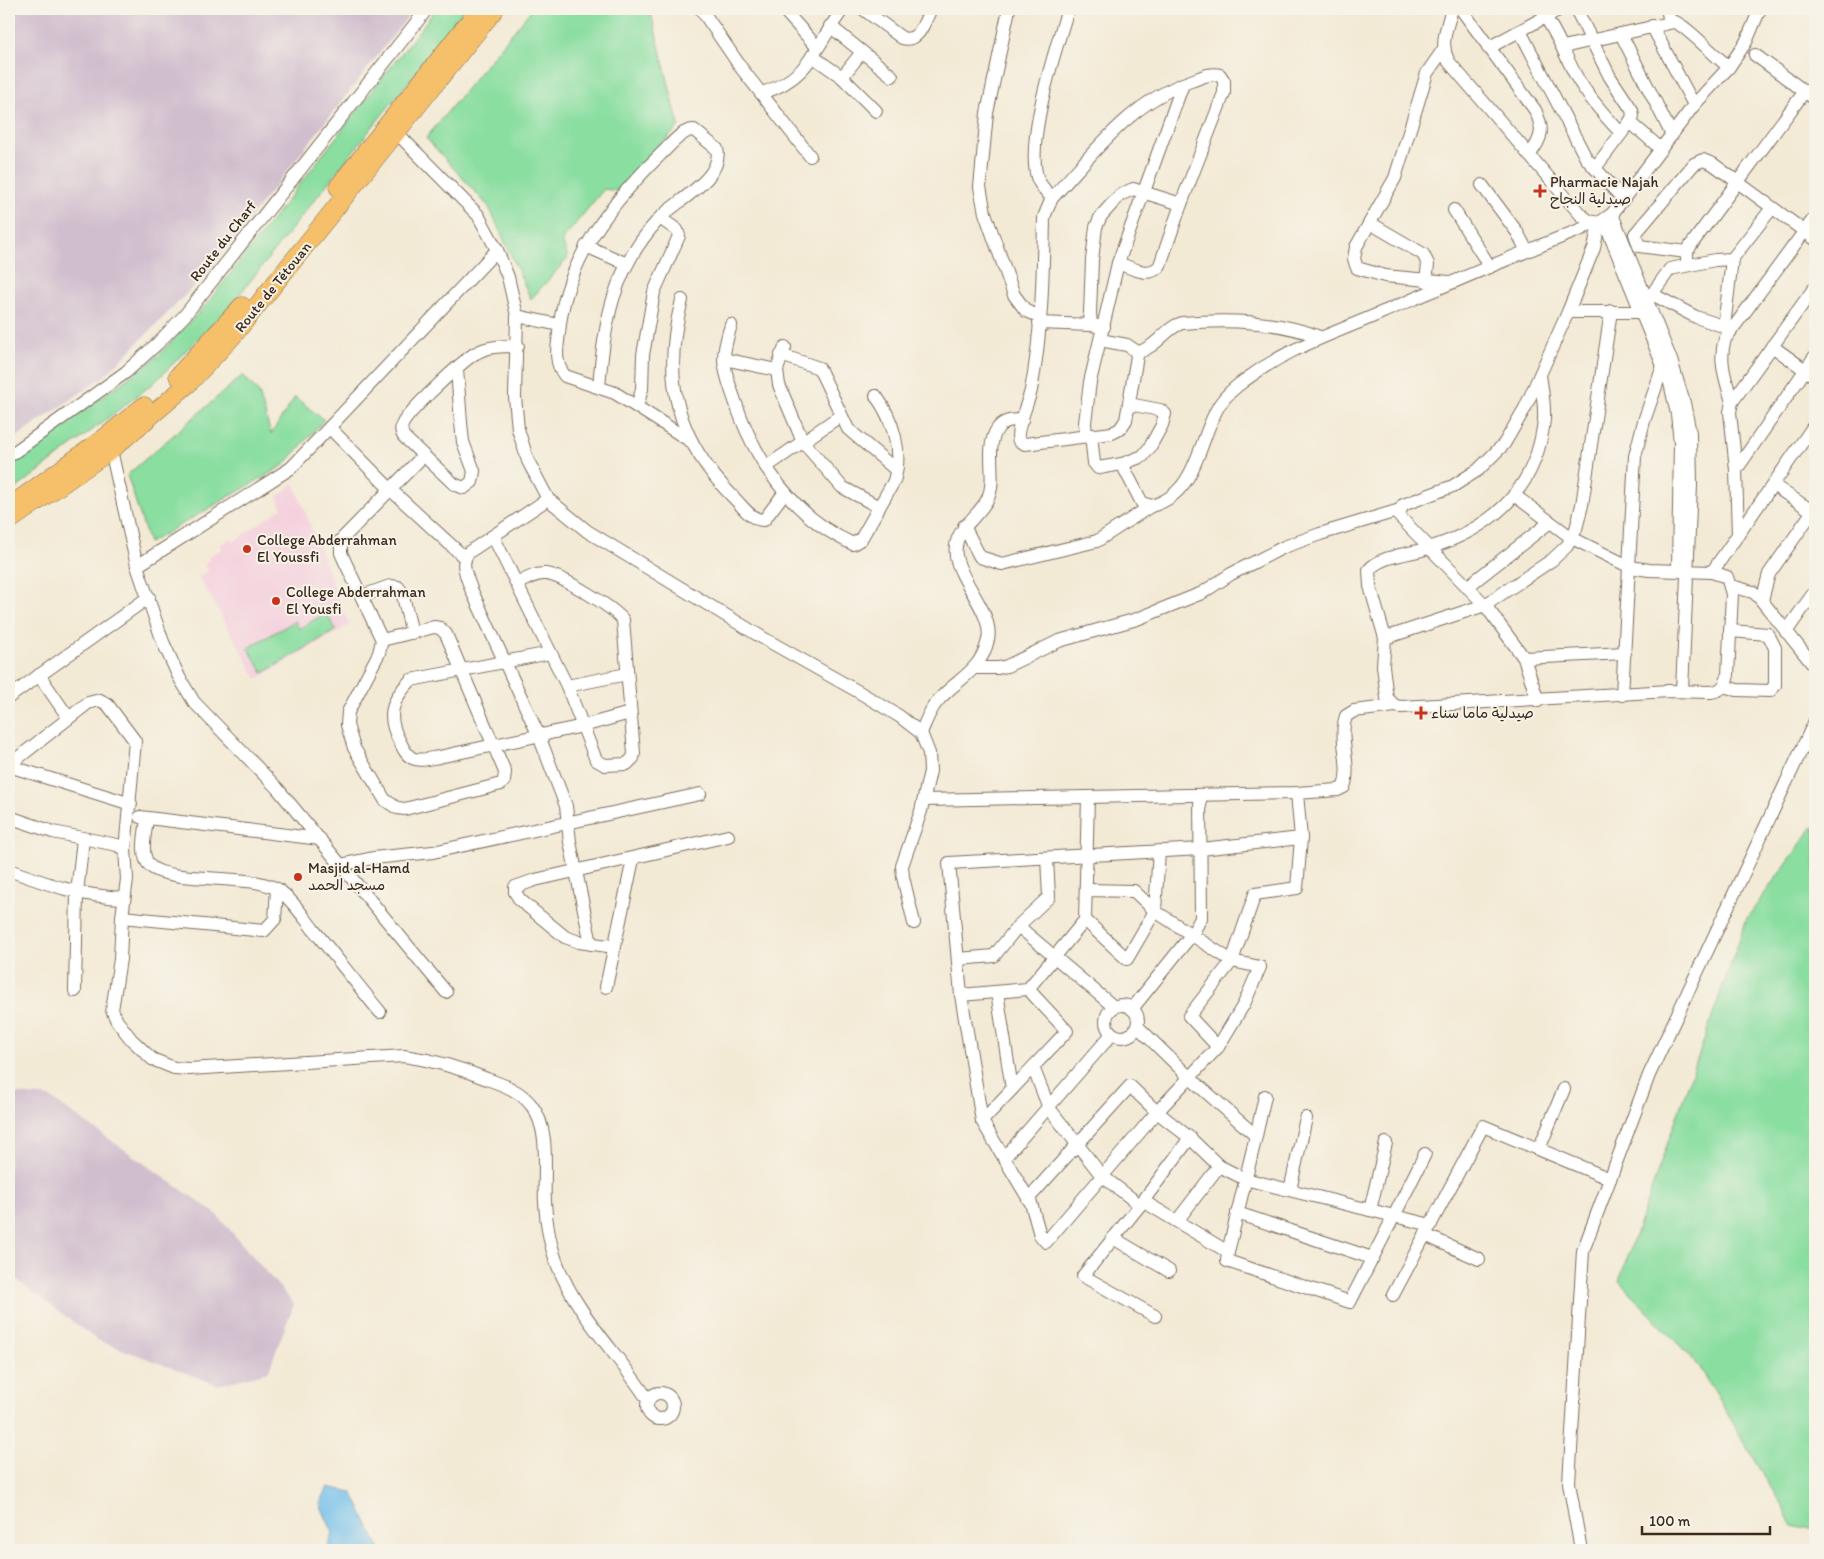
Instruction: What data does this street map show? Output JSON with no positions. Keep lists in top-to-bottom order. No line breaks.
{"streets":{"highway":["Route de Tétouan"],"street":["Route du Charf"]},"places":{"health":["Pharmacie Najah صيدلية النجاح","صيدلية ماما سناء"],"other":["College Abderrahman El Youssfi","College Abderrahman El Yousfi","Masjid al-Hamd مسجد الحمد"]},"scale_bar":"100 m"}
